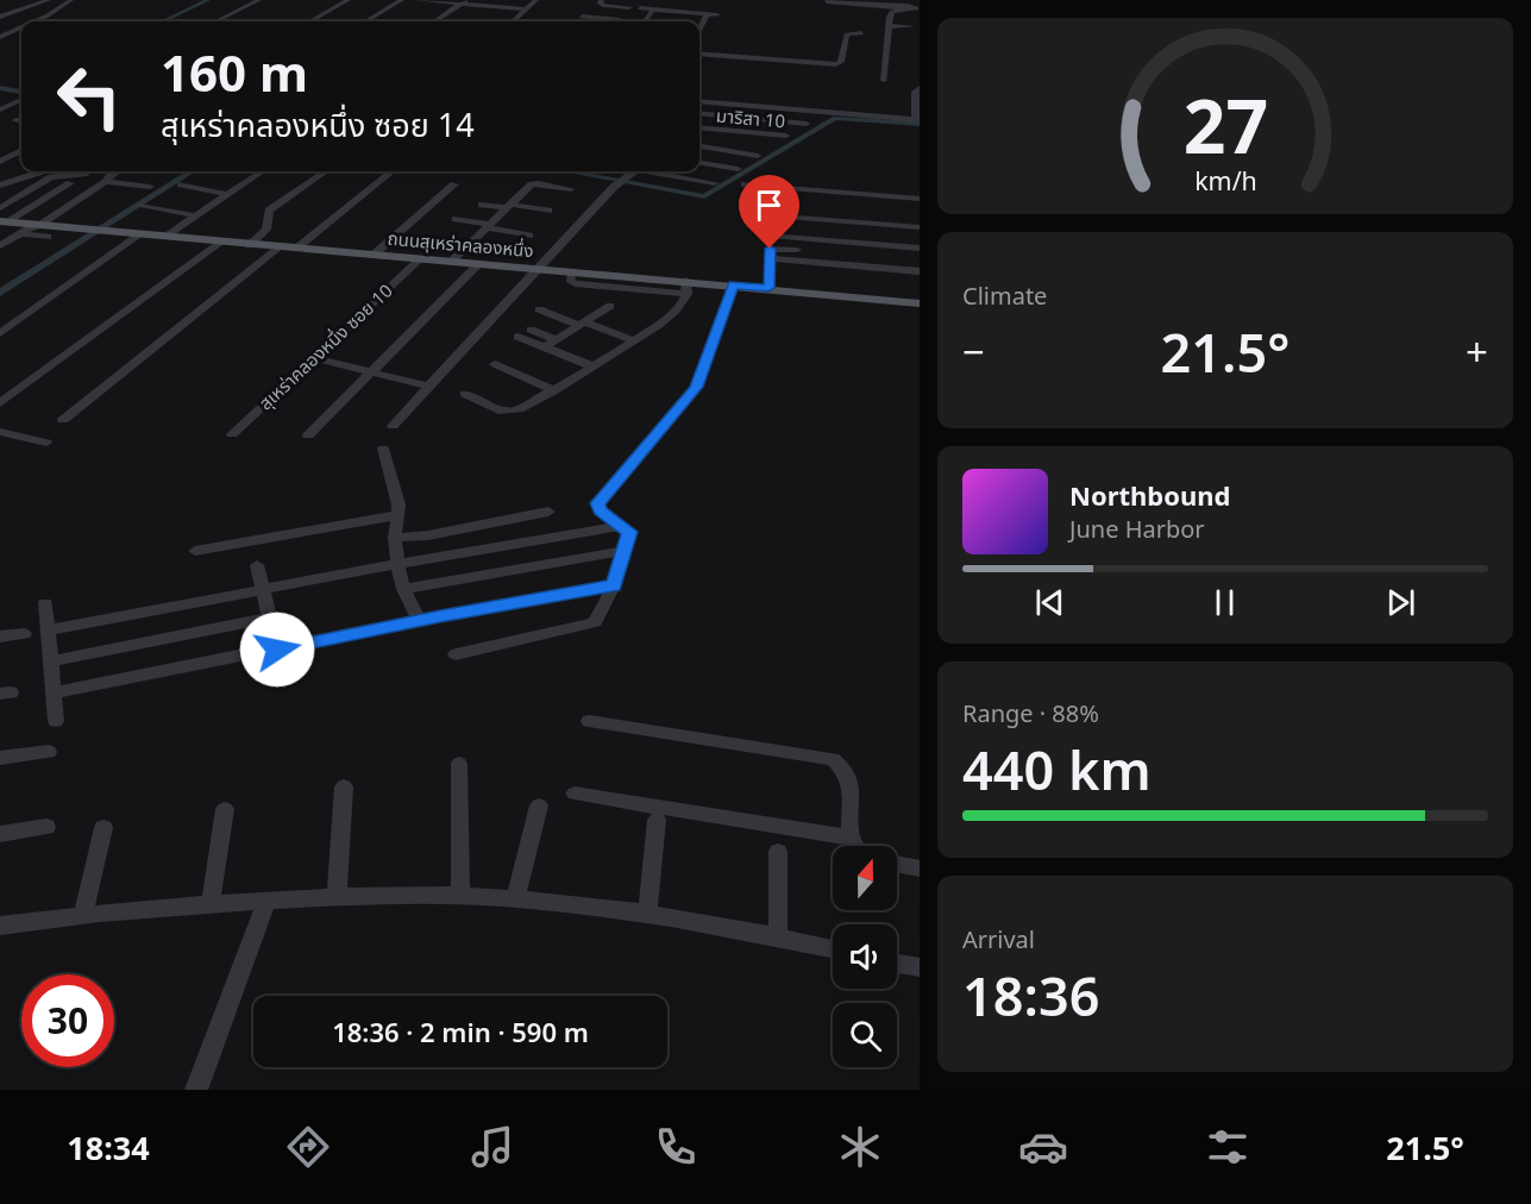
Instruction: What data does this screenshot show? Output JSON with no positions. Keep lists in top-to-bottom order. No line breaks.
{"streets":{"main road":["ถนนสุเหร่าคลองหนึ่ง"],"street":["มาริสา 10","สุเหร่าคลองหนึ่ง ซอย 10"]},"crossings":[["ถนนสุเหร่าคลองหนึ่ง","สุเหร่าคลองหนึ่ง ซอย 10"]],"north":"top","page":{"turn":["160 m","สุเหร่าคลองหนึ่ง ซอย 14"],"tile":["Climate",["Range · 88%","440 km"],["Arrival","18:36"]],"heat":["−","21.5°","+"],"song":["Northbound","June Harbor"],"limit":"30","trip":"18:36 · 2 min · 590 m","tabs":["18:34","21.5°"],"gauge":["27","km/h"]}}
